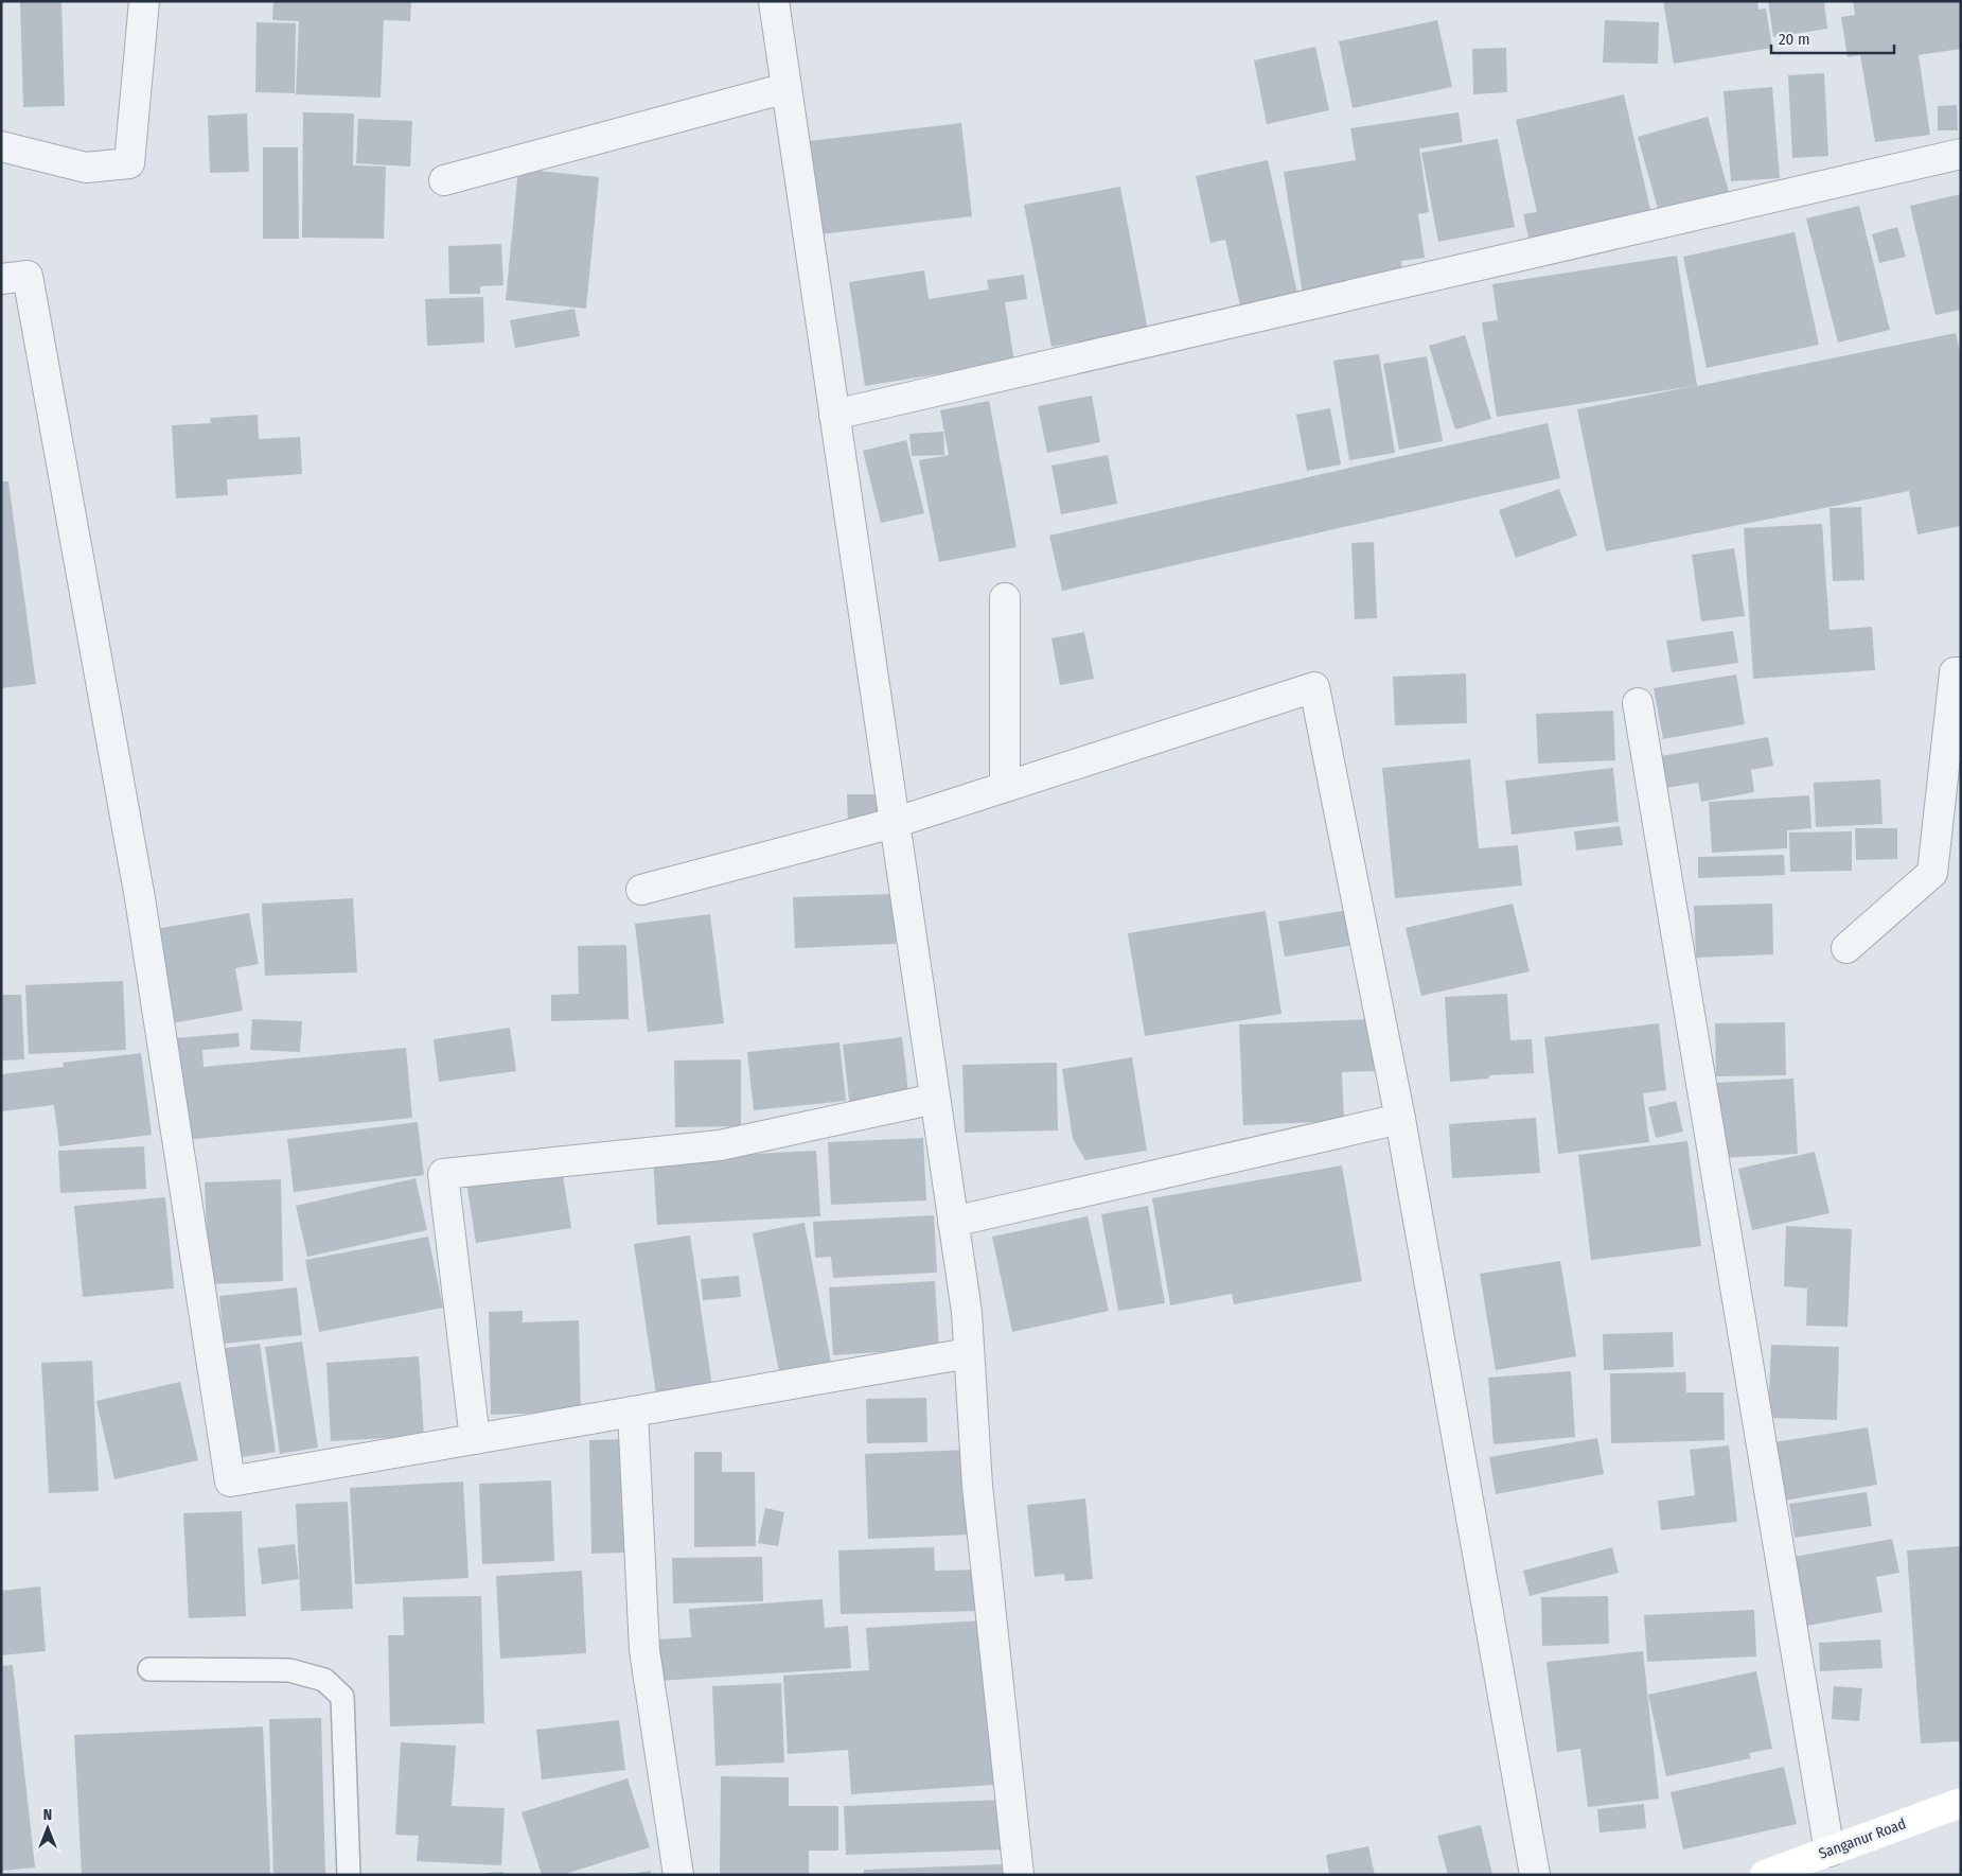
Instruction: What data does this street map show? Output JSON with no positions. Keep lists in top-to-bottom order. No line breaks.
{"streets":{"main road":["Sanganur Road"]},"scale_bar":"20 m","north":"top"}
